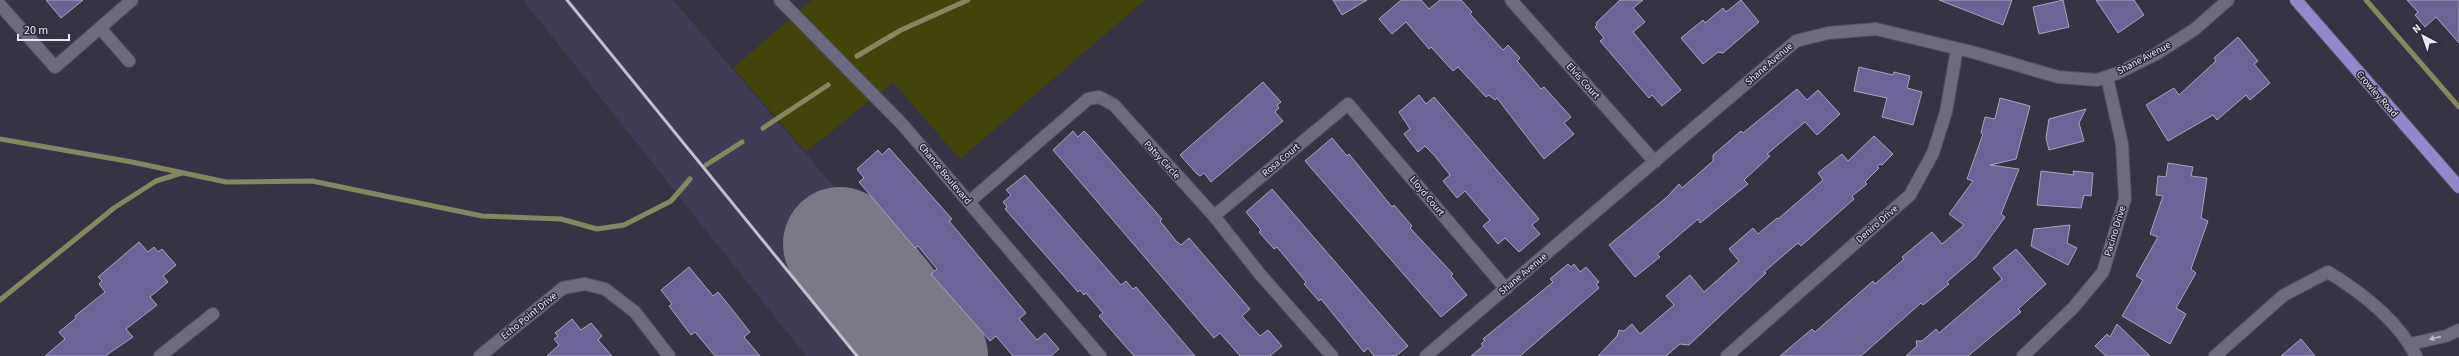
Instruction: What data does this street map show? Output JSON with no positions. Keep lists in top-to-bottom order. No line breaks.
{"streets":{"main road":["Crowley Road"],"street":["Shane Avenue","Elvis Court","Patsy Circle","Rosa Court","Chance Boulevard","Lloyd Court","Deniro Drive","Pacino Drive","Echo Point Drive"]},"crossings":[["Shane Avenue","Elvis Court"],["Shane Avenue","Lloyd Court"],["Shane Avenue","Deniro Drive"],["Shane Avenue","Pacino Drive"],["Patsy Circle","Rosa Court"],["Patsy Circle","Chance Boulevard"],["Rosa Court","Lloyd Court"]],"scale_bar":"20 m","north":"top left"}
